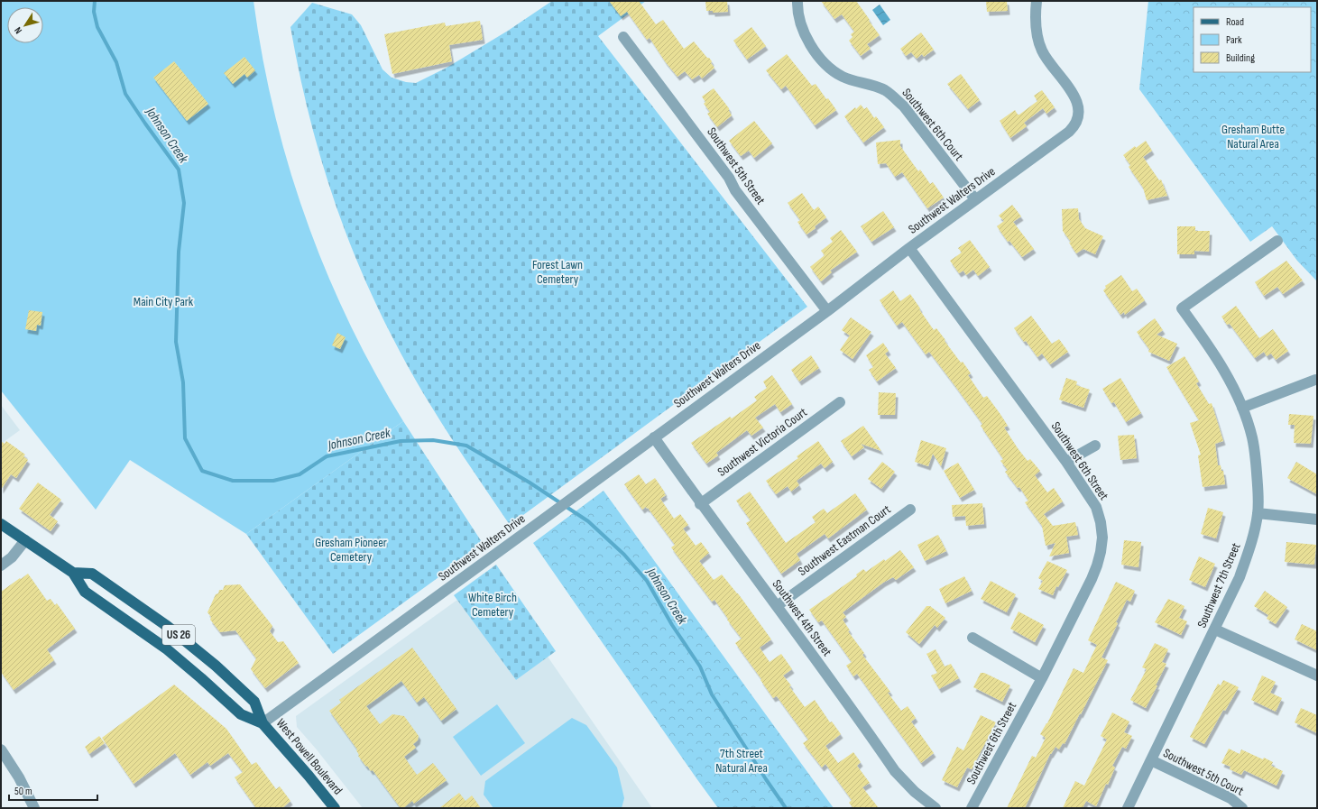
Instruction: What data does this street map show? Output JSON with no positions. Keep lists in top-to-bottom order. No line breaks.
{"streets":{"main road":["US 26","West Powell Boulevard"],"street":["Southwest 6th Court","Southwest 5th Street","Southwest Walters Drive","Southwest Victoria Court","Southwest 6th Street","Southwest Eastman Court","Southwest 7th Street","Southwest 4th Street","Southwest 5th Court"]},"crossings":[["Southwest 6th Court","Southwest Walters Drive"],["Southwest 5th Street","Southwest Walters Drive"],["Southwest Walters Drive","Southwest 6th Street"],["Southwest Walters Drive","Southwest 4th Street"],["Southwest Walters Drive","West Powell Boulevard"],["Southwest Victoria Court","Southwest 4th Street"],["Southwest Eastman Court","Southwest 4th Street"],["Southwest 7th Street","Southwest 5th Court"]],"water":["Johnson Creek"],"parks":["Gresham Butte Natural Area","Forest Lawn Cemetery","Main City Park","Gresham Pioneer Cemetery","White Birch Cemetery","7th Street Natural Area"],"legend":["Road","Park","Building"],"scale_bar":"50 m","north":"bottom left"}
